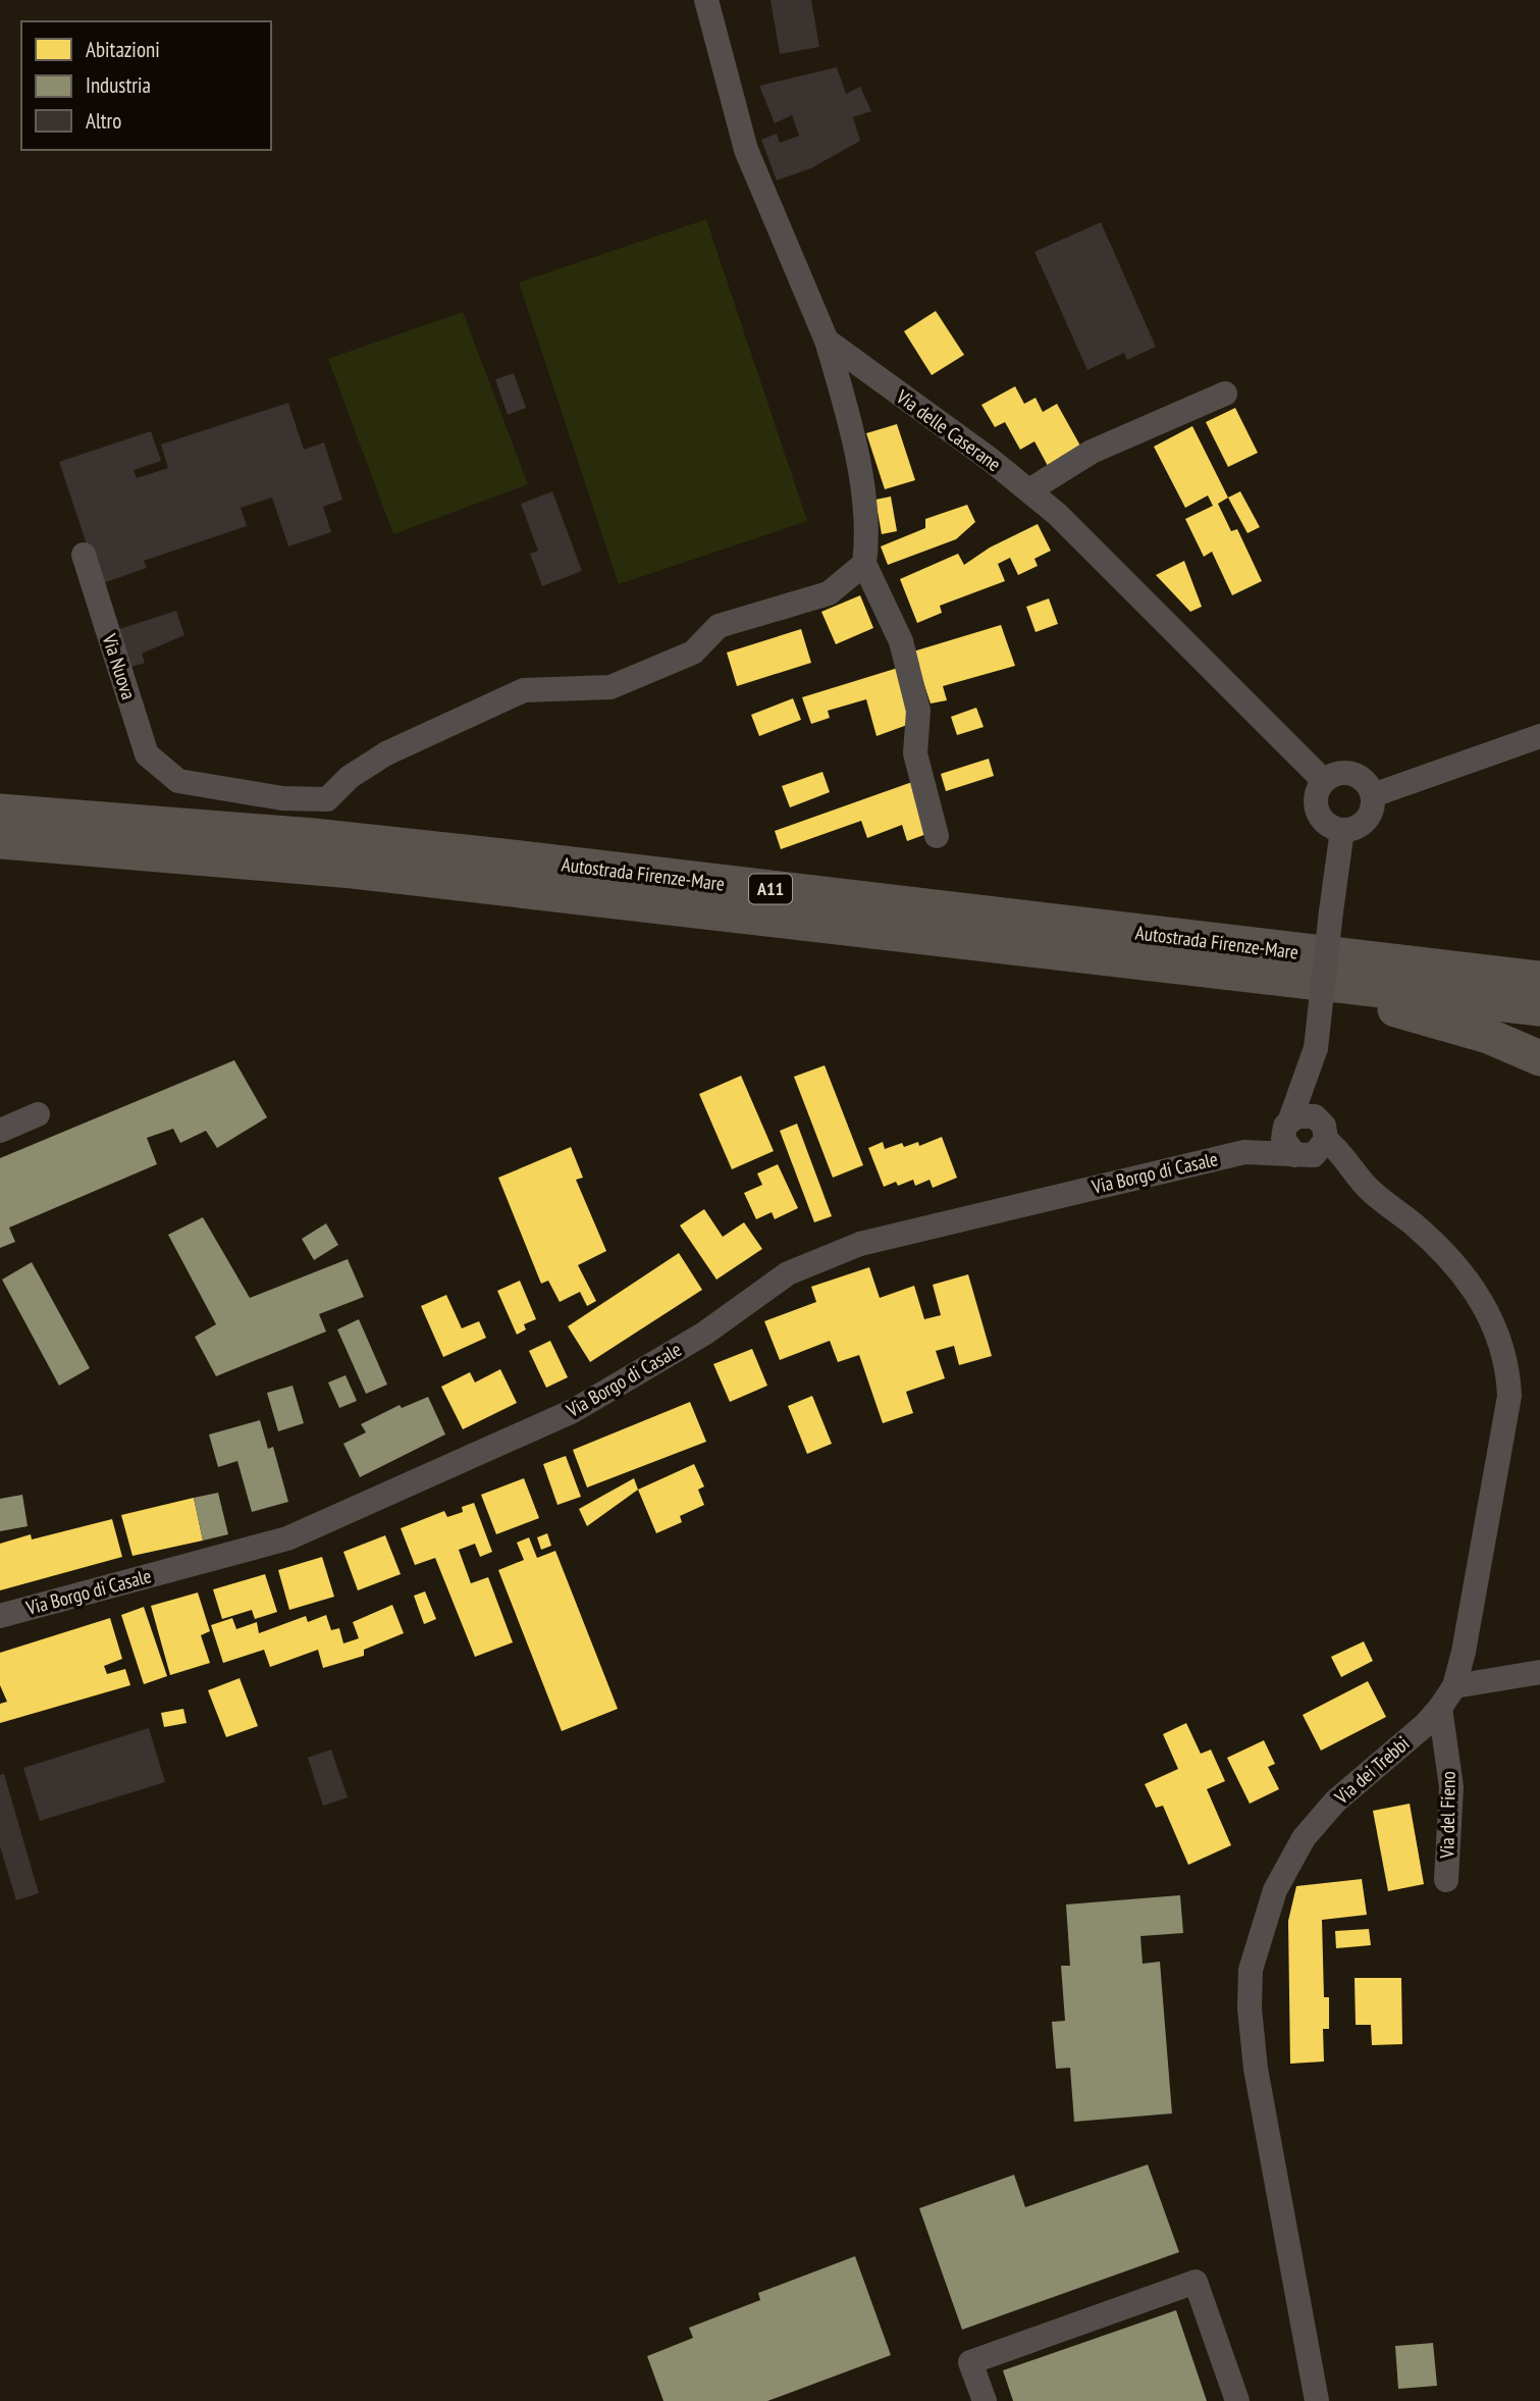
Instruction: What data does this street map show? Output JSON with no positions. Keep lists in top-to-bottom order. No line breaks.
{"streets":{"highway":["Autostrada Firenze-Mare","A11"],"street":["Via delle Caserane","Via Nuova","Via Borgo di Casale","Via dei Trebbi","Via del Fieno"]},"crossings":[["Via Borgo di Casale","Via dei Trebbi"],["Via dei Trebbi","Via del Fieno"]],"legend":["Abitazioni","Industria","Altro"]}
